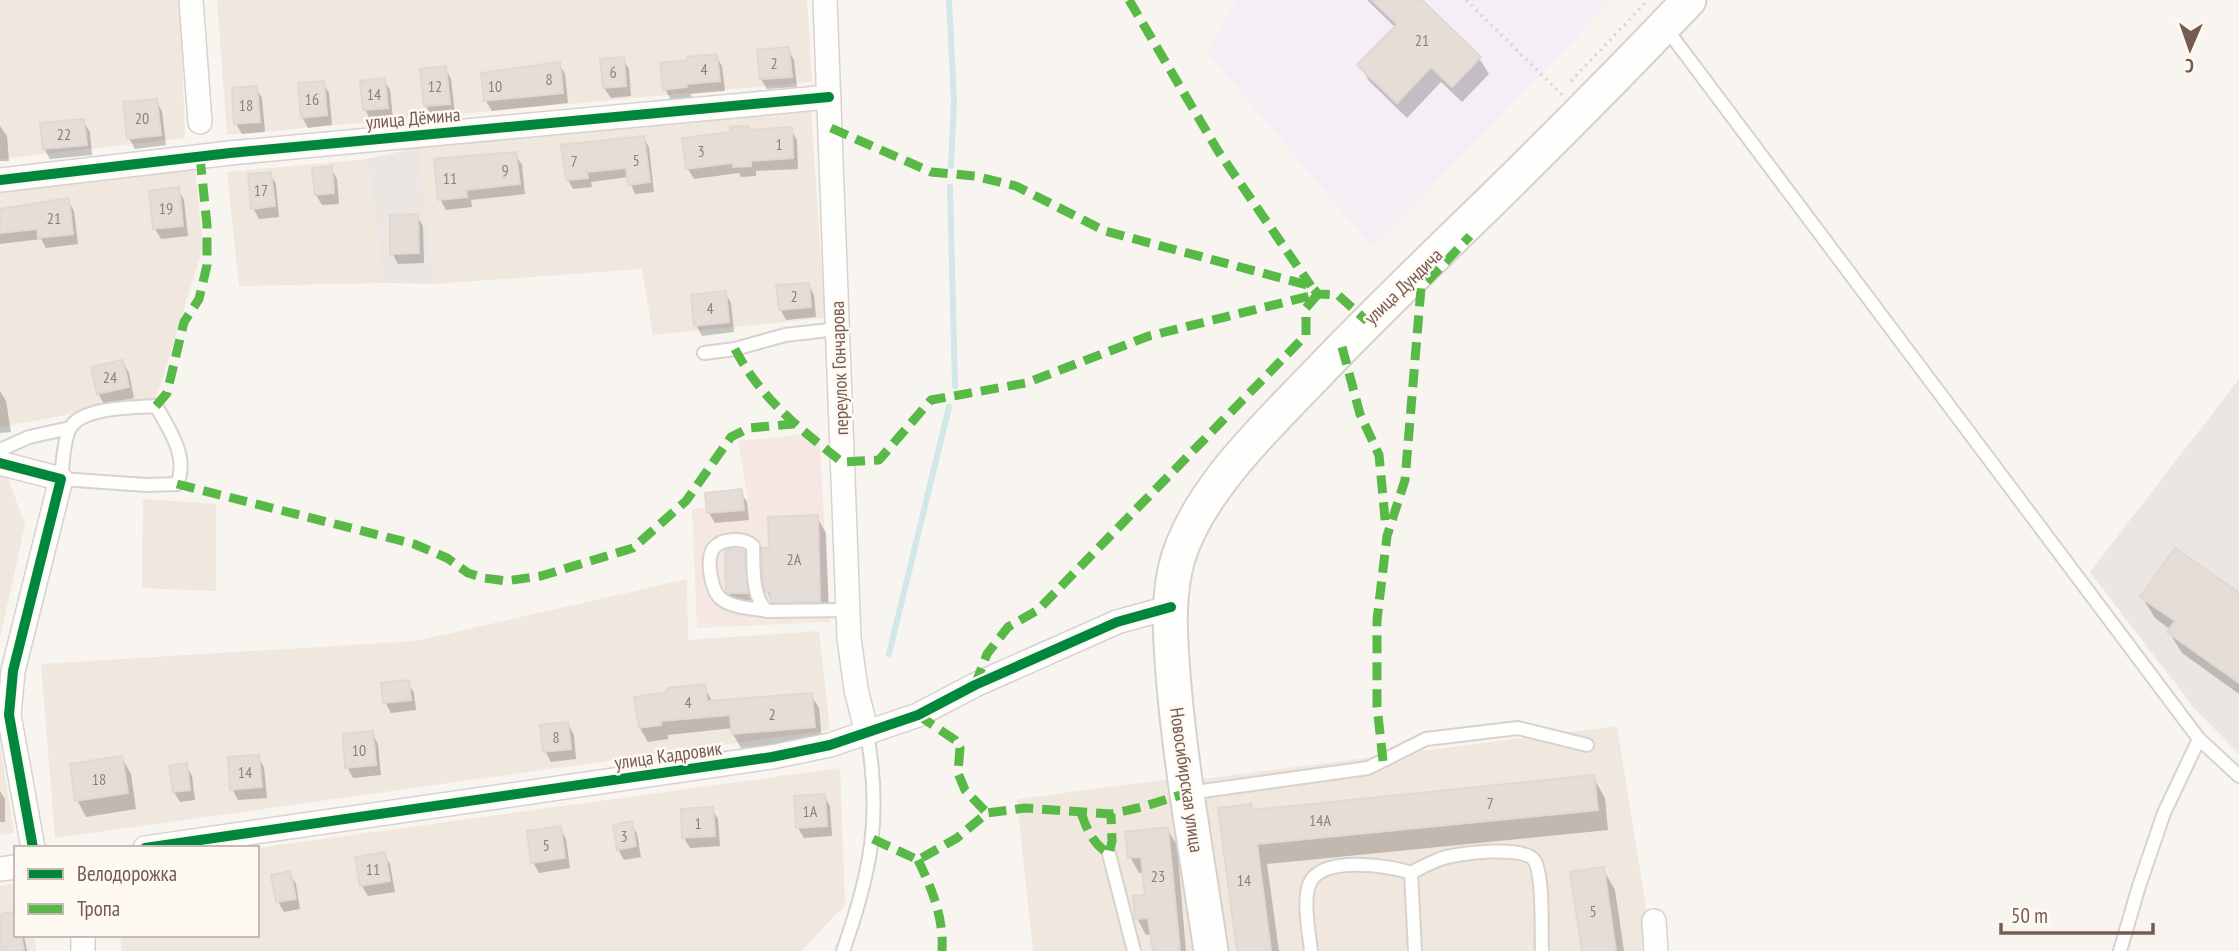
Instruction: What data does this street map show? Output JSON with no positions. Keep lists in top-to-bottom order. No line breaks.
{"streets":{"main road":["улица Дундича","Новосибирская улица"],"street":["улица Дёмина","переулок Гончарова","улица Кадровик"]},"crossings":[["улица Дёмина","переулок Гончарова"],["улица Дундича","улица Кадровик"],["улица Дундича","Новосибирская улица"],["переулок Гончарова","улица Кадровик"],["улица Кадровик","Новосибирская улица"]],"house_numbers":["21","2","4","6","8","12","10","14","16","18","20","22","1","3","5","7","9","11","17","19","21","2","4","24","2А","4","2","8","10","14","18","7","1А","14А","1","3","5","11","23","14","5"],"legend":["Велодорожка","Тропа"],"scale_bar":"50 m","north":"bottom"}
